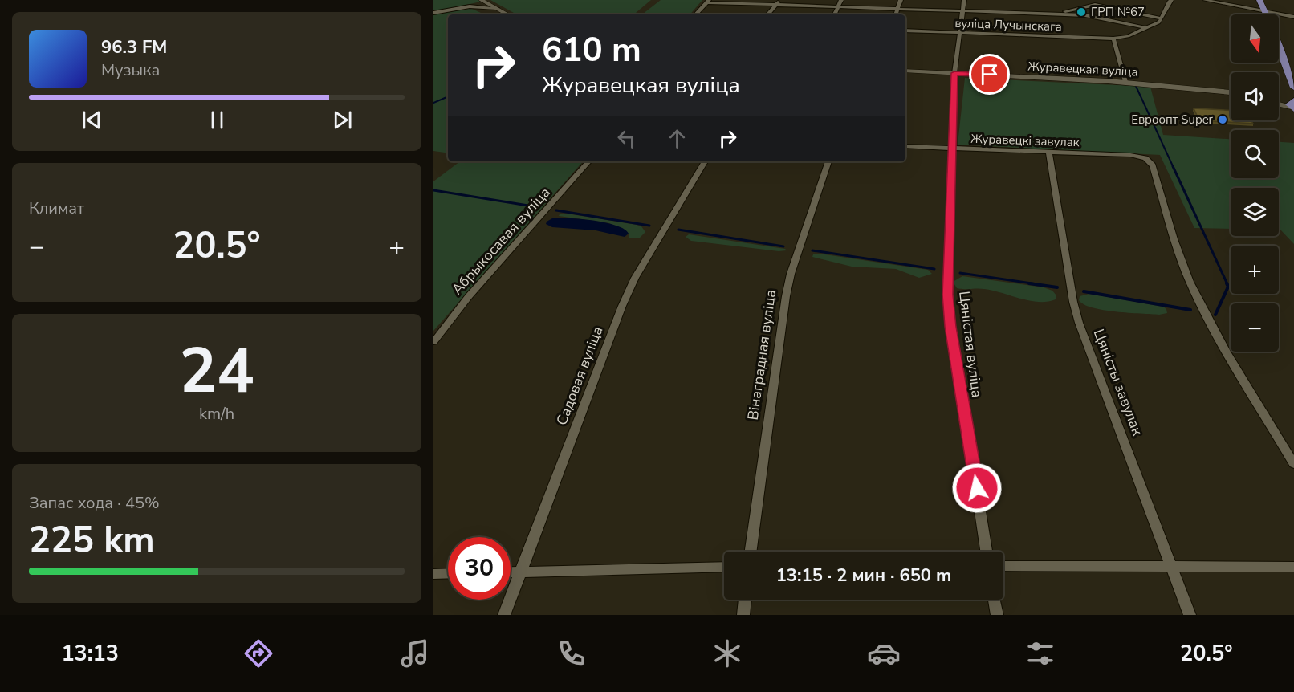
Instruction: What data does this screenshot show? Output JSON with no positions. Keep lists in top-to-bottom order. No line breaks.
{"streets":{"street":["вуліца Лучынскага","Журавецкая вуліца","Журавецкі завулак","Абрыкосавая вуліца","Цяністая вуліца","Вінаградная вуліца","Садовая вуліца","Цяністы завулак"]},"crossings":[["вуліца Лучынскага","Цяністая вуліца"],["Журавецкая вуліца","Цяністая вуліца"],["Журавецкі завулак","Цяністая вуліца"],["Журавецкі завулак","Цяністы завулак"]],"places":["ГРП №67","Евроопт Super"],"north":"bottom","page":{"map_buttons":["+","−"],"turn":["610 m","Журавецкая вуліца"],"song":["96.3 FM","Музыка"],"tile":["Климат",["24","km/h"],["Запас хода · 45%","225 km"]],"heat":["−","20.5°","+"],"limit":"30","trip":"13:15 · 2 мин · 650 m","tabs":["13:13","20.5°"]}}
